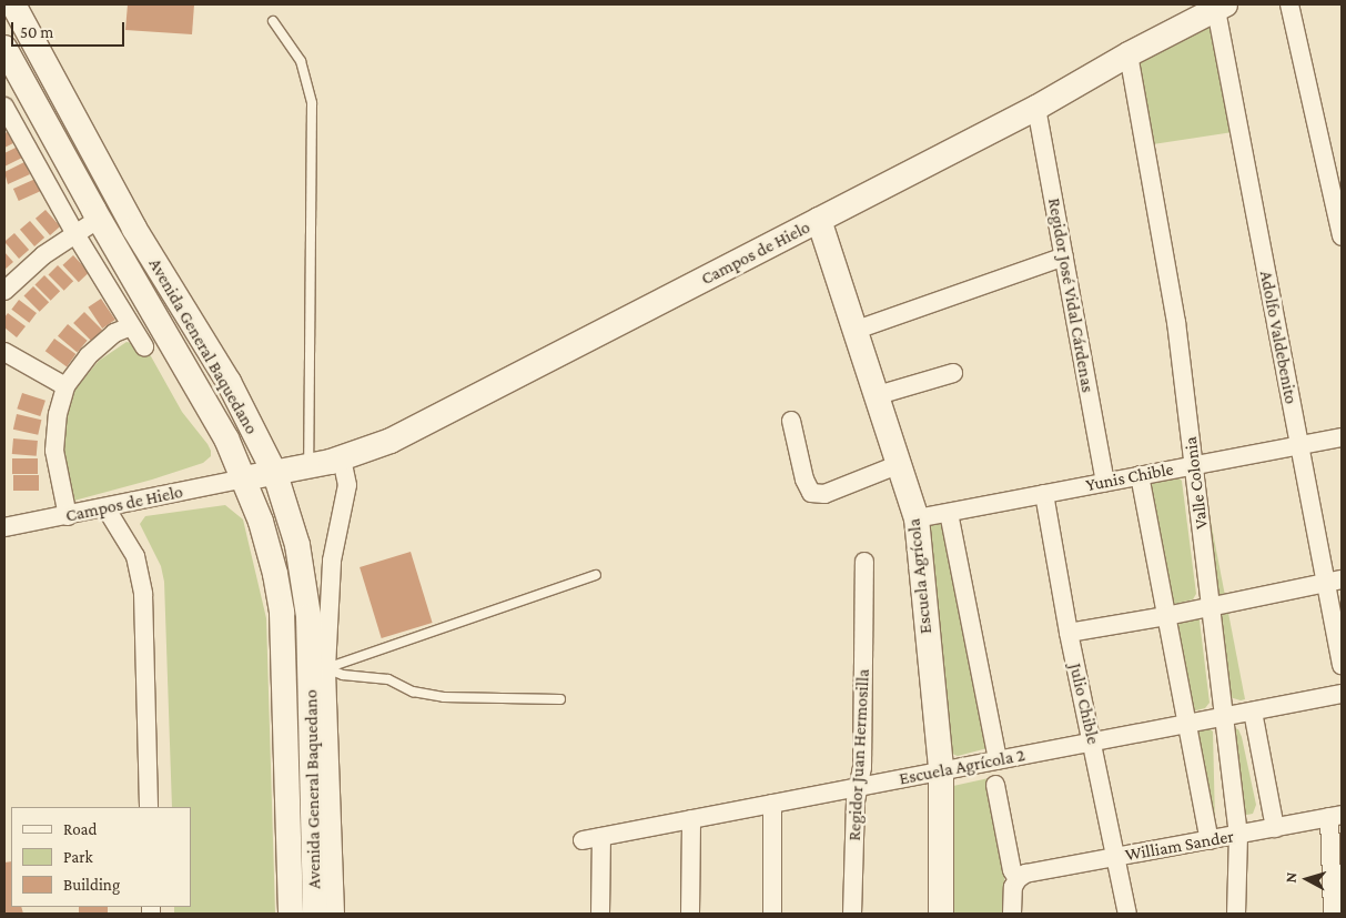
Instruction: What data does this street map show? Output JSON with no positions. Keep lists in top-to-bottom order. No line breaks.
{"streets":{"main road":["Campos de Hielo","Avenida General Baquedano","Escuela Agrícola"],"street":["Regidor José Vidal Cárdenas","Adolfo Valdebenito","Yunis Chible","Valle Colonia","Julio Chible","Regidor Juan Hermosilla","Escuela Agrícola 2","William Sander"]},"crossings":[["Campos de Hielo","Regidor José Vidal Cárdenas"],["Campos de Hielo","Adolfo Valdebenito"],["Campos de Hielo","Avenida General Baquedano"],["Campos de Hielo","Valle Colonia"],["Campos de Hielo","Escuela Agrícola"],["Regidor José Vidal Cárdenas","Yunis Chible"],["Adolfo Valdebenito","Yunis Chible"],["Yunis Chible","Valle Colonia"],["Yunis Chible","Escuela Agrícola"],["Yunis Chible","Julio Chible"],["Valle Colonia","Escuela Agrícola 2"],["Valle Colonia","William Sander"],["Escuela Agrícola","Escuela Agrícola 2"],["Julio Chible","Escuela Agrícola 2"],["Julio Chible","William Sander"],["Regidor Juan Hermosilla","Escuela Agrícola 2"]],"legend":["Road","Park","Building"],"scale_bar":"50 m","north":"left"}
